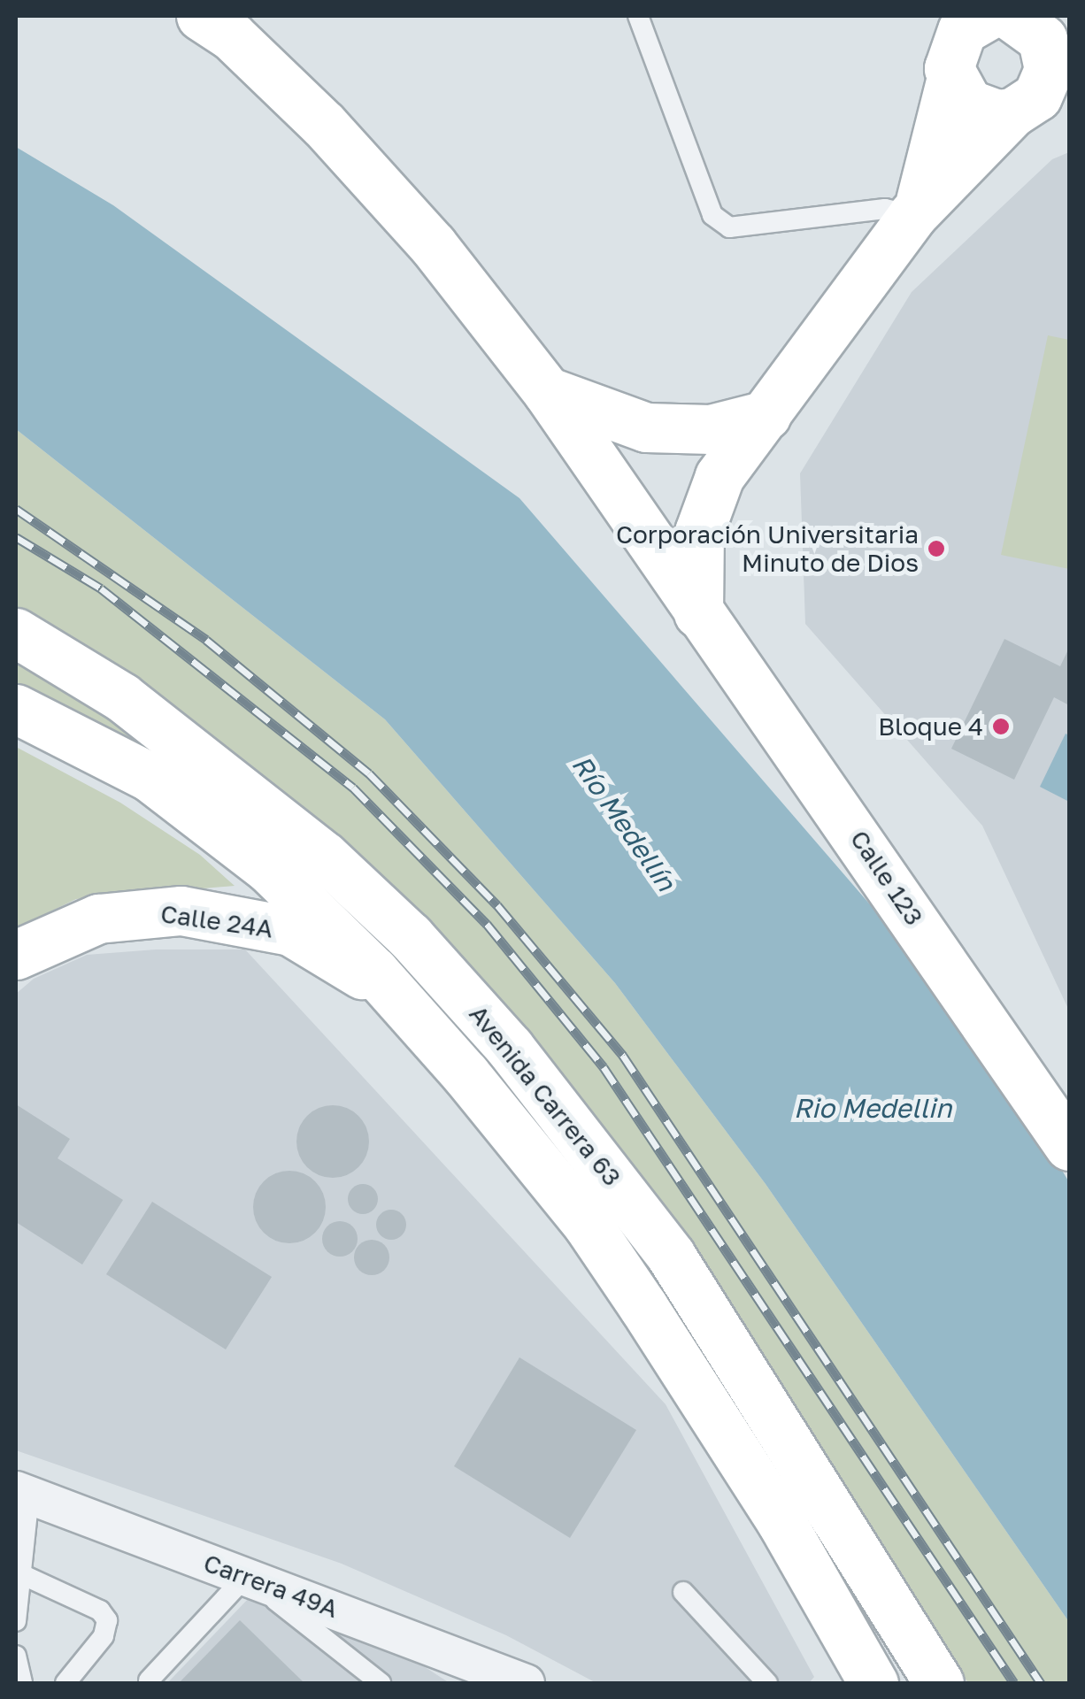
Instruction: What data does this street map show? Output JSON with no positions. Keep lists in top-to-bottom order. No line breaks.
{"streets":{"main road":["Calle 123","Calle 24A","Avenida Carrera 63"],"street":["Carrera 49A"]},"crossings":[["Calle 24A","Avenida Carrera 63"]],"water":["Río Medellín","Rio Medellin"],"places":["Corporación Universitaria Minuto de Dios","Bloque 4"]}
